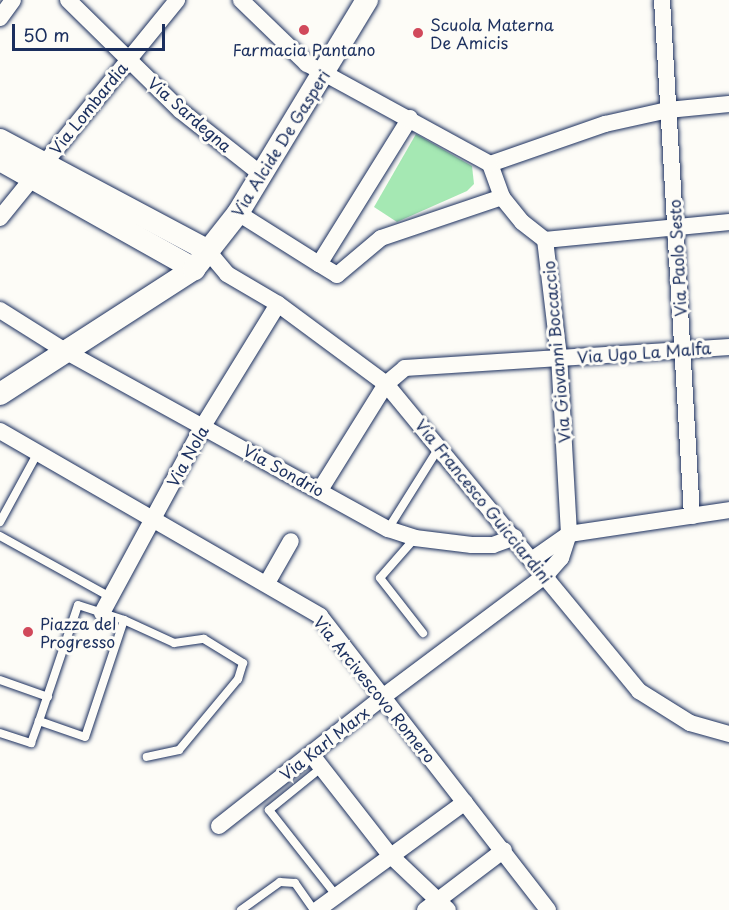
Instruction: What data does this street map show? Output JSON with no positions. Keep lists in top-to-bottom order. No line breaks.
{"streets":{"main road":["Via Alcide De Gasperi"],"street":["Via Lombardia","Via Sardegna","Via Paolo Sesto","Via Giovanni Boccaccio","Via Ugo La Malfa","Via Nola","Via Sondrio","Via Francesco Guicciardini","Via Arcivescovo Romero","Via Karl Marx"]},"crossings":[["Via Lombardia","Via Sardegna"],["Via Sardegna","Via Alcide De Gasperi"],["Via Alcide De Gasperi","Via Sondrio"],["Via Paolo Sesto","Via Ugo La Malfa"],["Via Giovanni Boccaccio","Via Ugo La Malfa"],["Via Giovanni Boccaccio","Via Karl Marx"],["Via Ugo La Malfa","Via Francesco Guicciardini"],["Via Nola","Via Sondrio"],["Via Nola","Via Francesco Guicciardini"],["Via Nola","Via Arcivescovo Romero"],["Via Sondrio","Via Francesco Guicciardini"],["Via Francesco Guicciardini","Via Karl Marx"],["Via Arcivescovo Romero","Via Karl Marx"]],"places":["Farmacia Pantano","Scuola Materna De Amicis","Piazza del Progresso"],"scale_bar":"50 m"}
